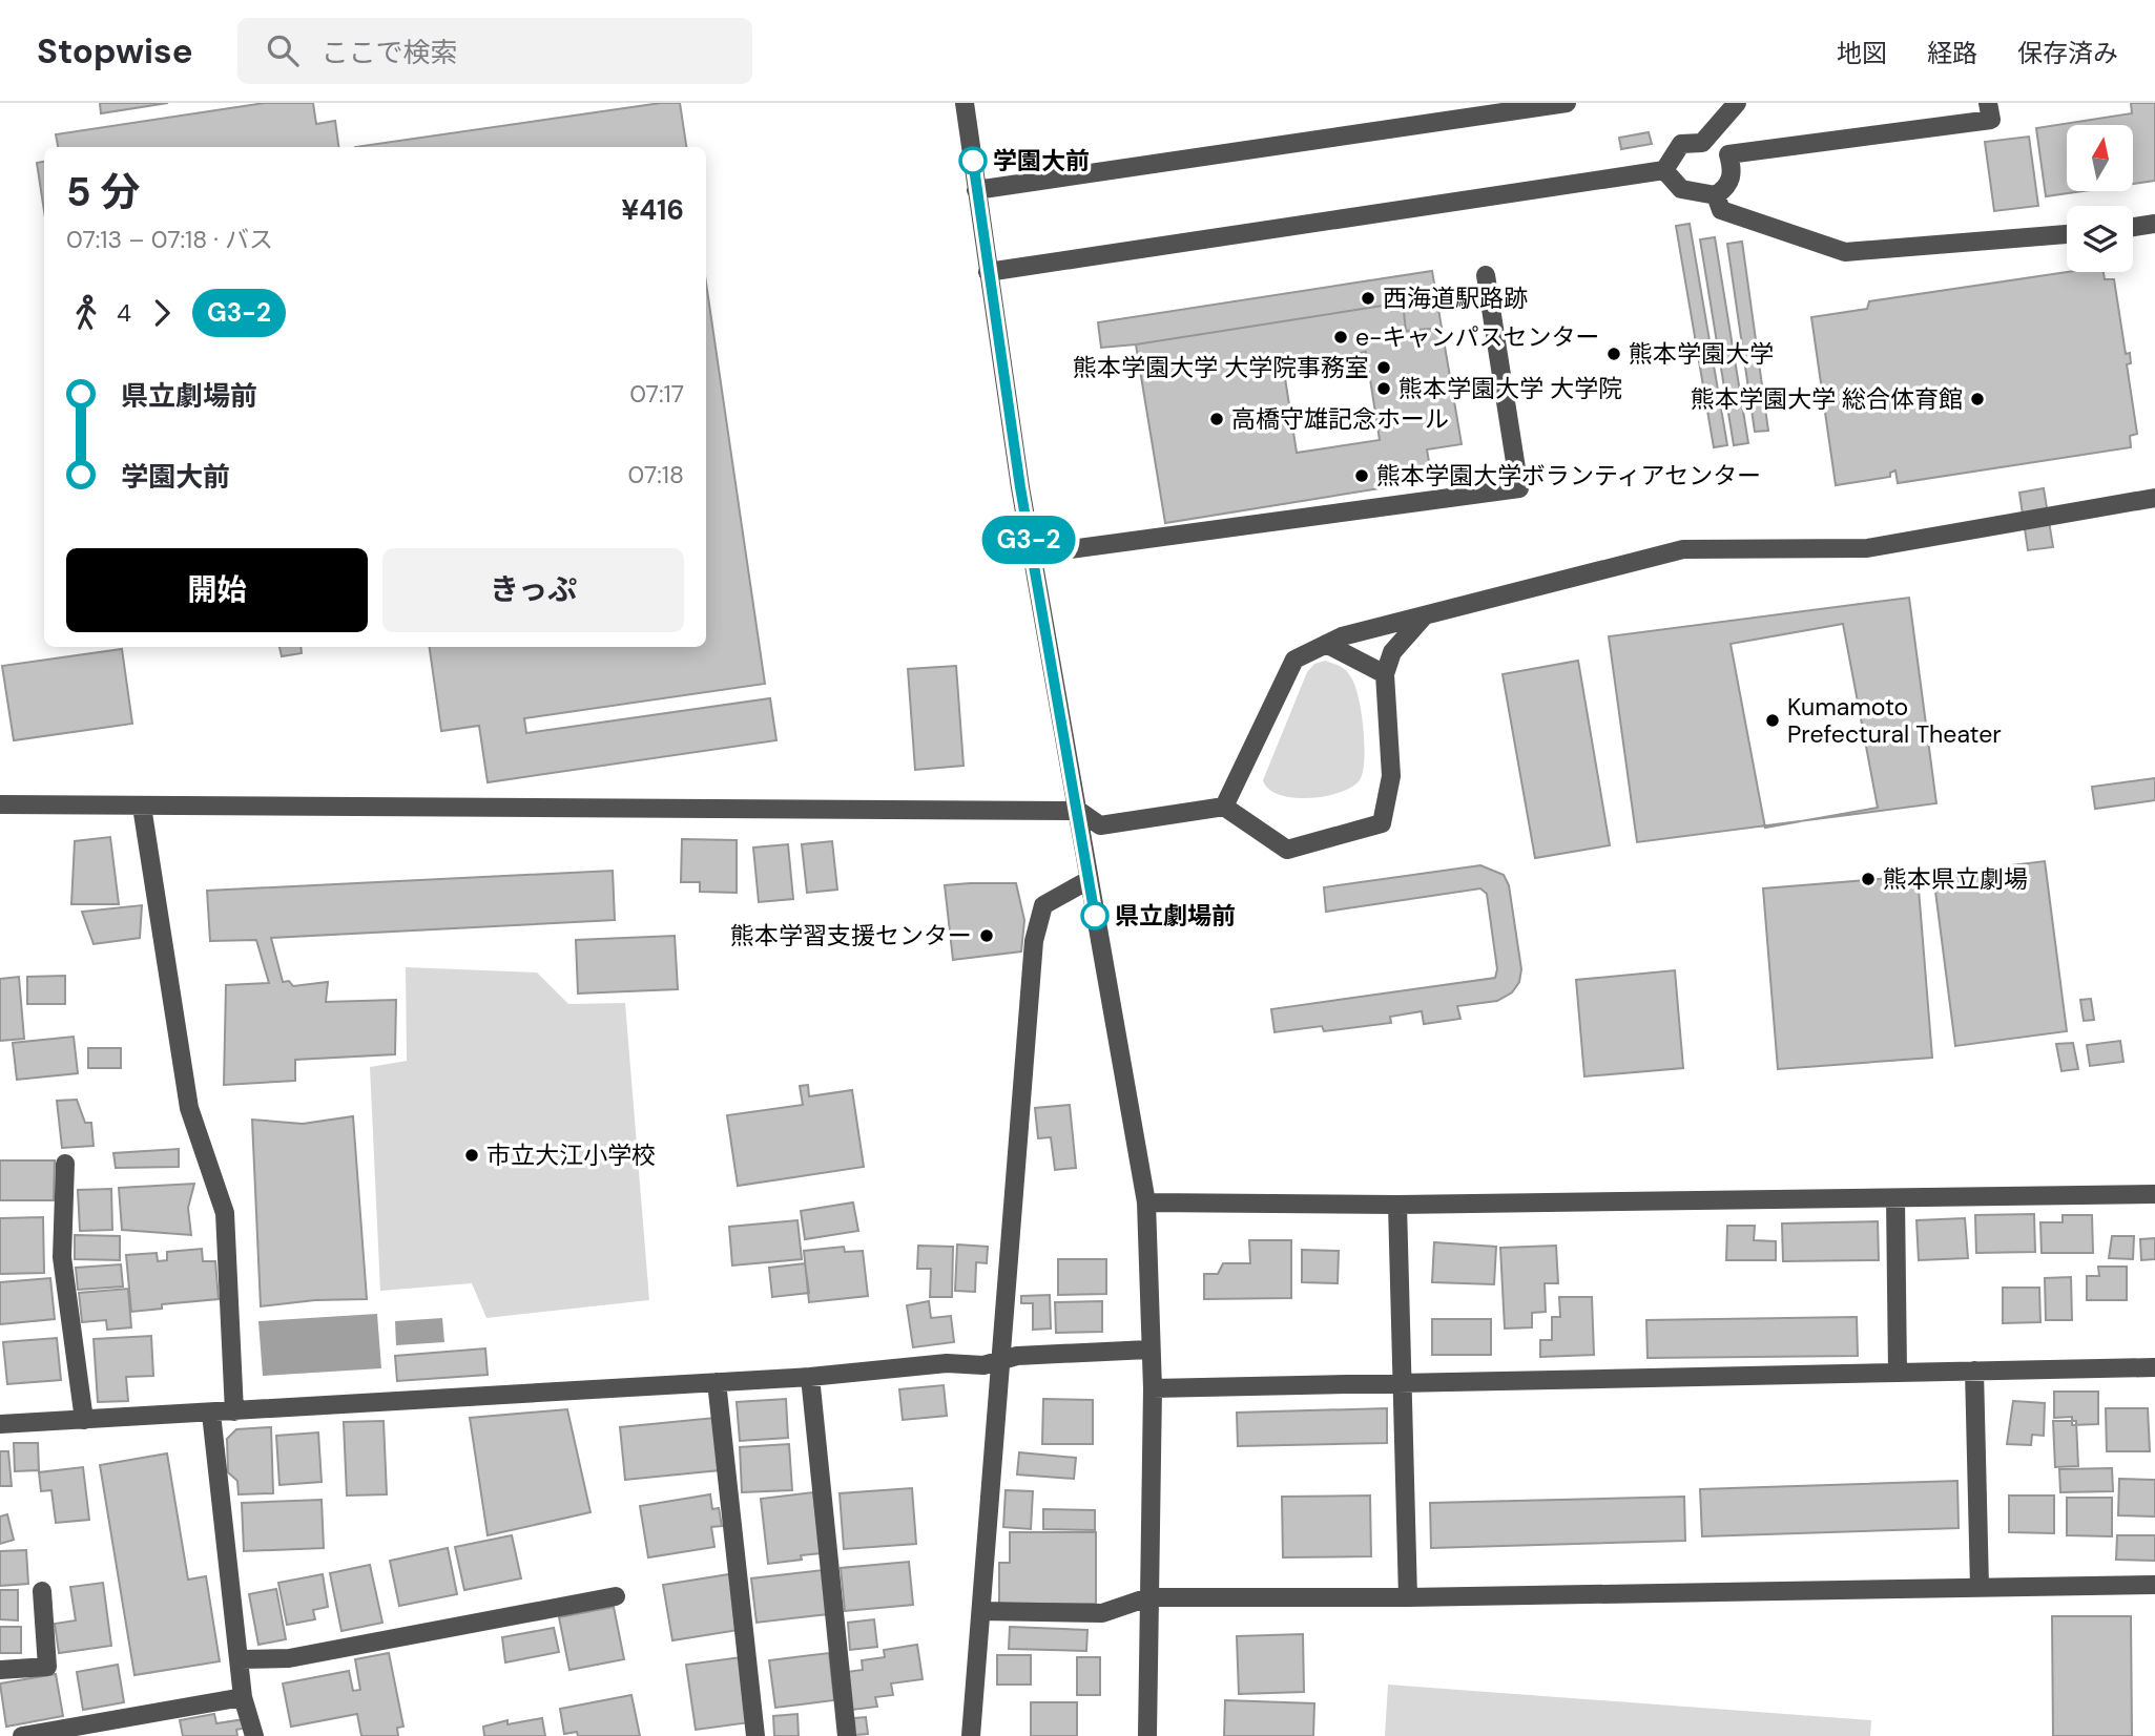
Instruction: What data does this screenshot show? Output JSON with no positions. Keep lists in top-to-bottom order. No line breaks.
{"places":["学園大前","西海道駅路跡","e-キャンパスセンター","熊本学園大学","熊本学園大学 大学院事務室","熊本学園大学 大学院","熊本学園大学 総合体育館","高橋守雄記念ホール","熊本学園大学ボランティアセンター","Kumamoto Prefectural Theater","熊本県立劇場","県立劇場前","熊本学習支援センター","市立大江小学校"],"lines":["bus line G3-2"],"north":"top","page":{"header":"Stopwise","search":"ここで検索","nav":["地図","経路","保存済み"],"on_map":"G3-2","heading":["5 分","07:13 – 07:18 · バス","¥416"],"legs":["4","G3-2"],"list":[{"name":"県立劇場前","value":"07:17"},{"name":"学園大前","value":"07:18"}],"buttons":["開始","きっぷ"]}}
